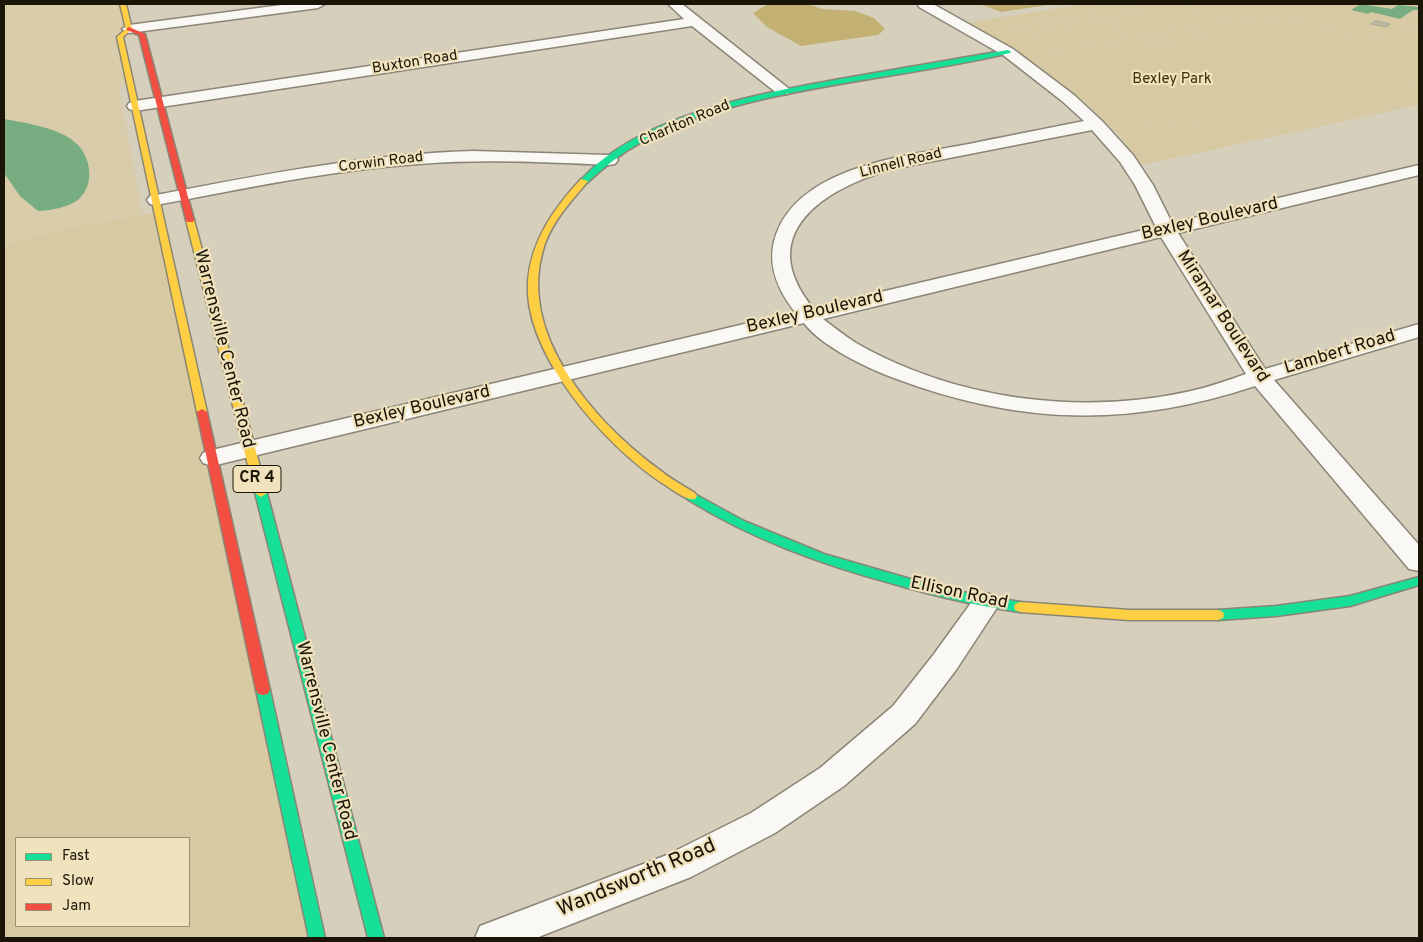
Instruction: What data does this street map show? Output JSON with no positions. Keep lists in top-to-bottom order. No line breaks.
{"streets":{"main road":["Charlton Road","Warrensville Center Road","CR 4","Ellison Road"],"street":["Buxton Road","Corwin Road","Linnell Road","Bexley Boulevard","Miramar Boulevard","Lambert Road","Wandsworth Road"]},"crossings":[["Buxton Road","Warrensville Center Road"],["Charlton Road","Corwin Road"],["Charlton Road","Bexley Boulevard"],["Charlton Road","Miramar Boulevard"],["Charlton Road","Ellison Road"],["Corwin Road","Warrensville Center Road"],["Linnell Road","Bexley Boulevard"],["Linnell Road","Miramar Boulevard"],["Linnell Road","Lambert Road"],["Bexley Boulevard","Miramar Boulevard"],["Bexley Boulevard","Warrensville Center Road"],["Bexley Boulevard","Lambert Road"],["Bexley Boulevard","Ellison Road"],["Miramar Boulevard","Lambert Road"],["Ellison Road","Wandsworth Road"]],"parks":["Bexley Park"],"legend":["Fast","Slow","Jam"]}
